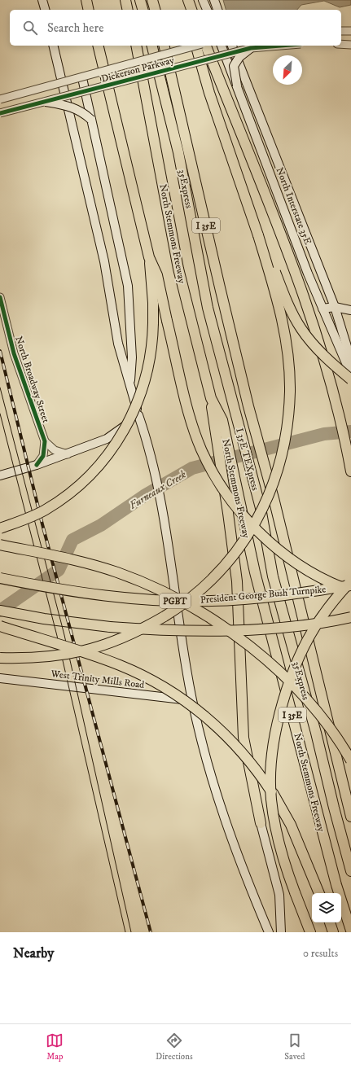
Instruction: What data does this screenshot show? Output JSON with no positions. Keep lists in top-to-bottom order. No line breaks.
{"streets":{"highway":["35Express","I 35E","North Stemmons Freeway","I 35E TEXpress","President George Bush Turnpike","PGBT"],"main road":["North Interstate 35E","West Trinity Mills Road"],"street":["Dickerson Parkway","North Broadway Street"]},"crossings":[["Dickerson Parkway","North Interstate 35E"],["35Express","I 35E TEXpress"]],"water":["Furneaux Creek"],"north":"bottom left","page":{"search":"Search here","heading":["Nearby","0 results"],"nav":["Map","Directions","Saved"]}}
